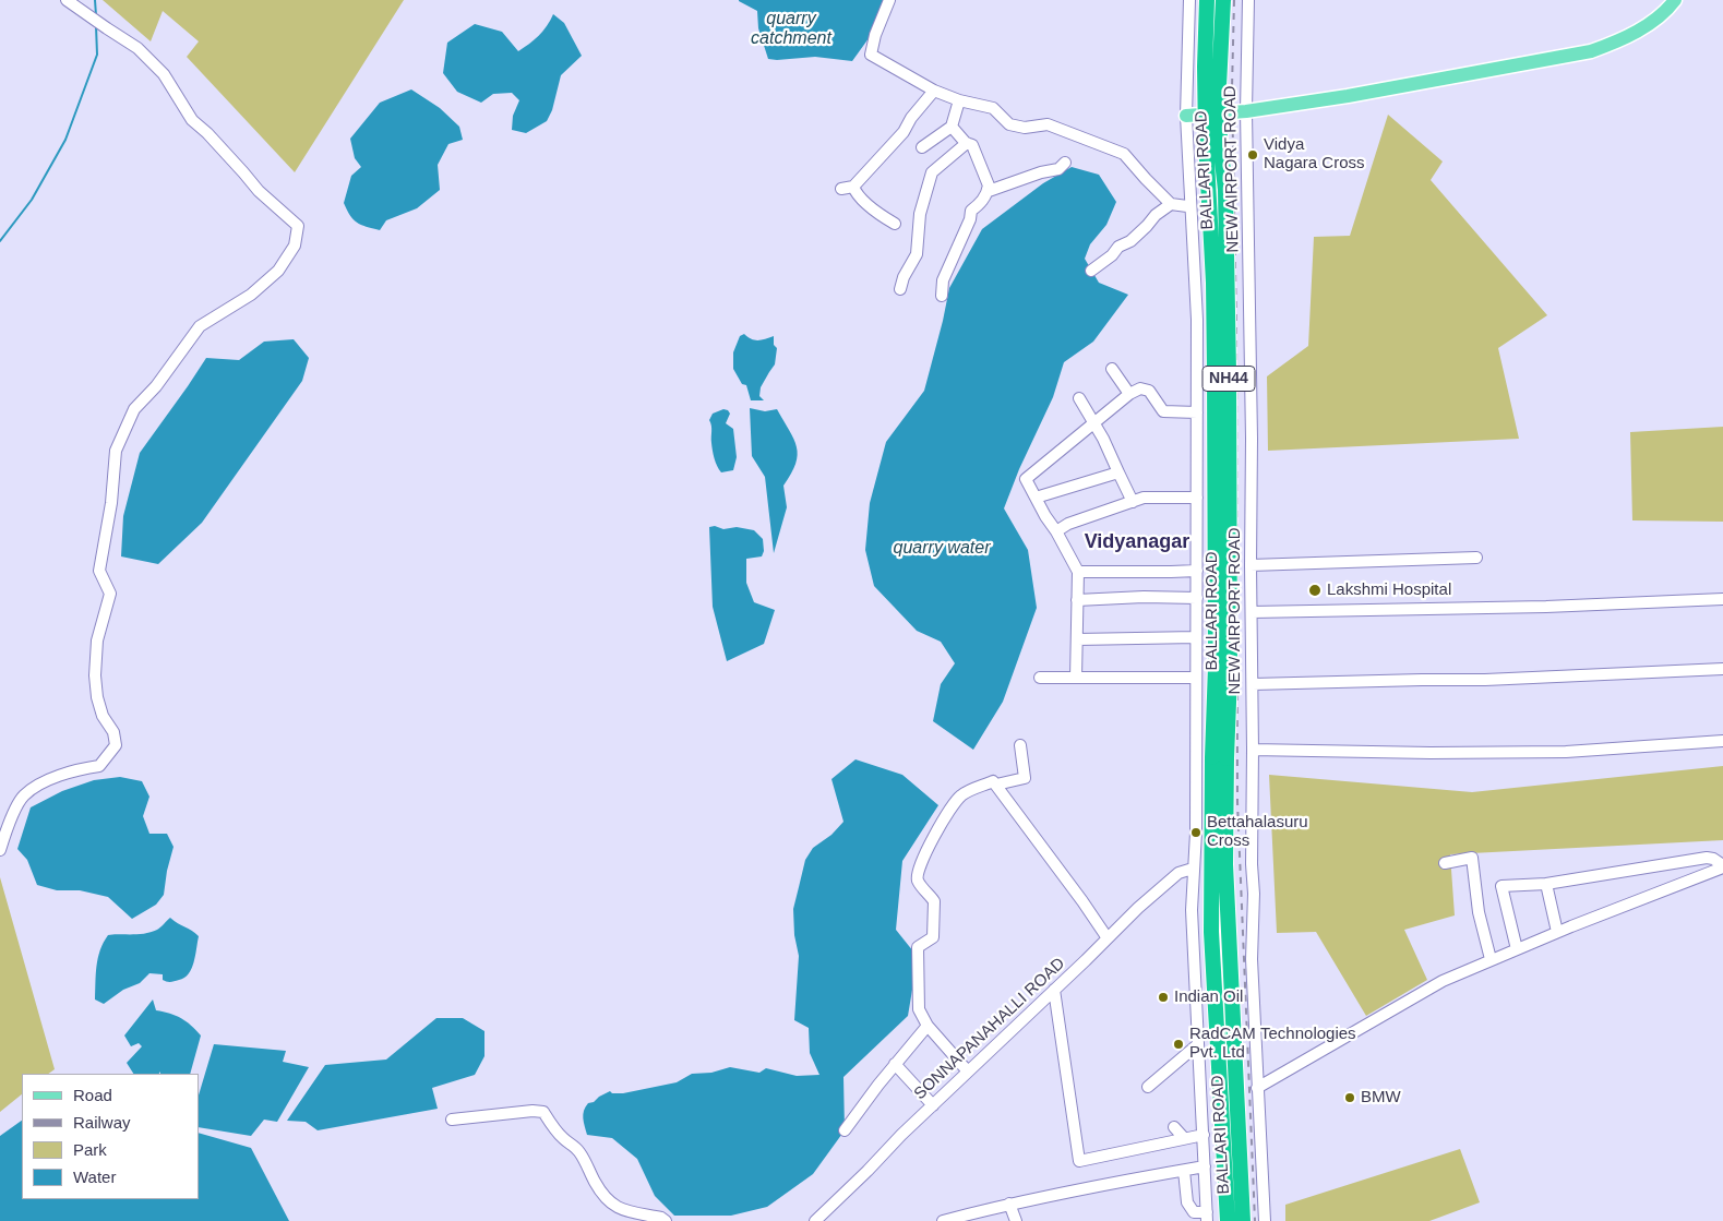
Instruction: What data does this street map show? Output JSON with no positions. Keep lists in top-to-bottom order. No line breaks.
{"streets":{"highway":["BALLARI ROAD","NH44"],"street":["NEW AIRPORT ROAD","SONNAPANAHALLI ROAD"]},"districts":["Vidyanagar"],"water":["quarry catchment","quarry water"],"places":["Vidya Nagara Cross","Lakshmi Hospital","Bettahalasuru Cross","Indian Oil","RadCAM Technologies Pvt. Ltd","BMW"],"legend":["Road","Railway","Park","Water"]}
